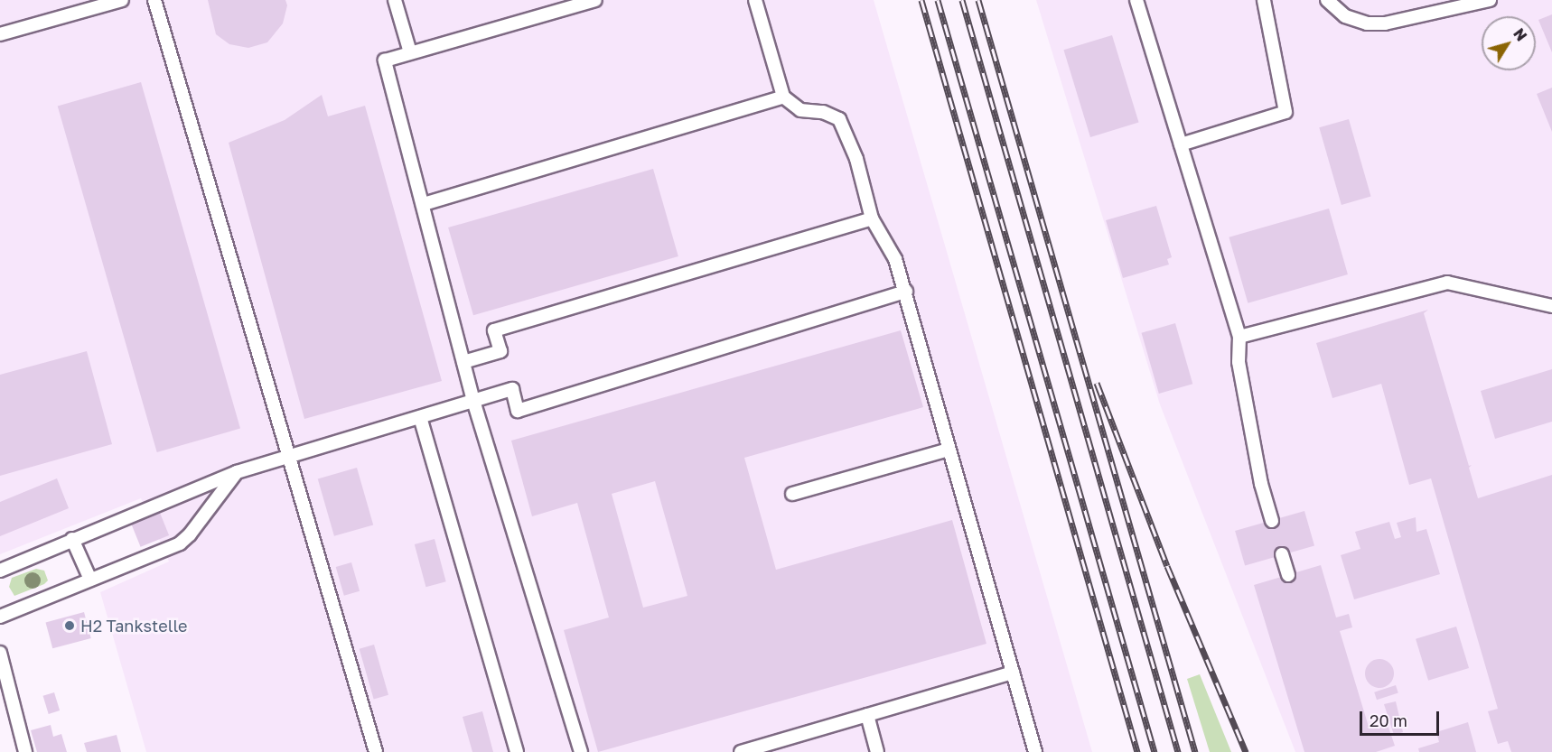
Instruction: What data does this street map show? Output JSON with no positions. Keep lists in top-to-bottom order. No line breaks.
{"places":["H2 Tankstelle"],"scale_bar":"20 m","north":"top right"}
